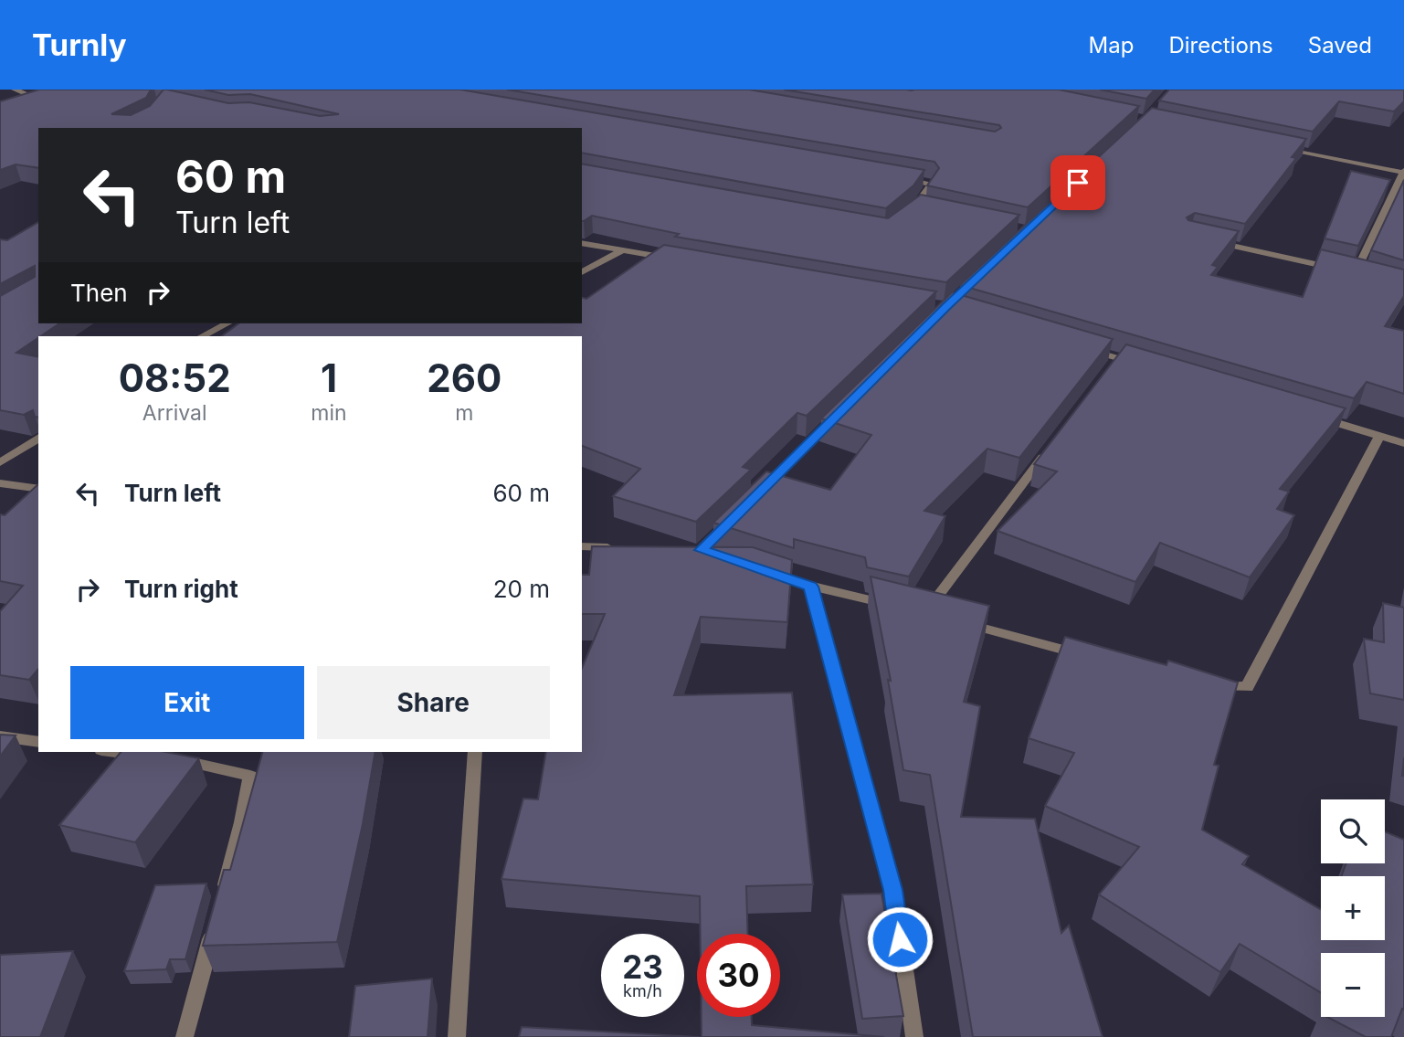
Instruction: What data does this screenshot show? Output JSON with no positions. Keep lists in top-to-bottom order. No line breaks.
{"page":{"header":"Turnly","nav":["Map","Directions","Saved"],"turn":["60 m","Turn left"],"then":"Then","eta":["08:52","Arrival","1","min","260","m"],"list":[{"name":"Turn left","value":"60 m"},{"name":"Turn right","value":"20 m"}],"buttons":["Exit","Share"],"map_buttons":["+","−"],"speed":"23 km/h","limit":"30"}}
